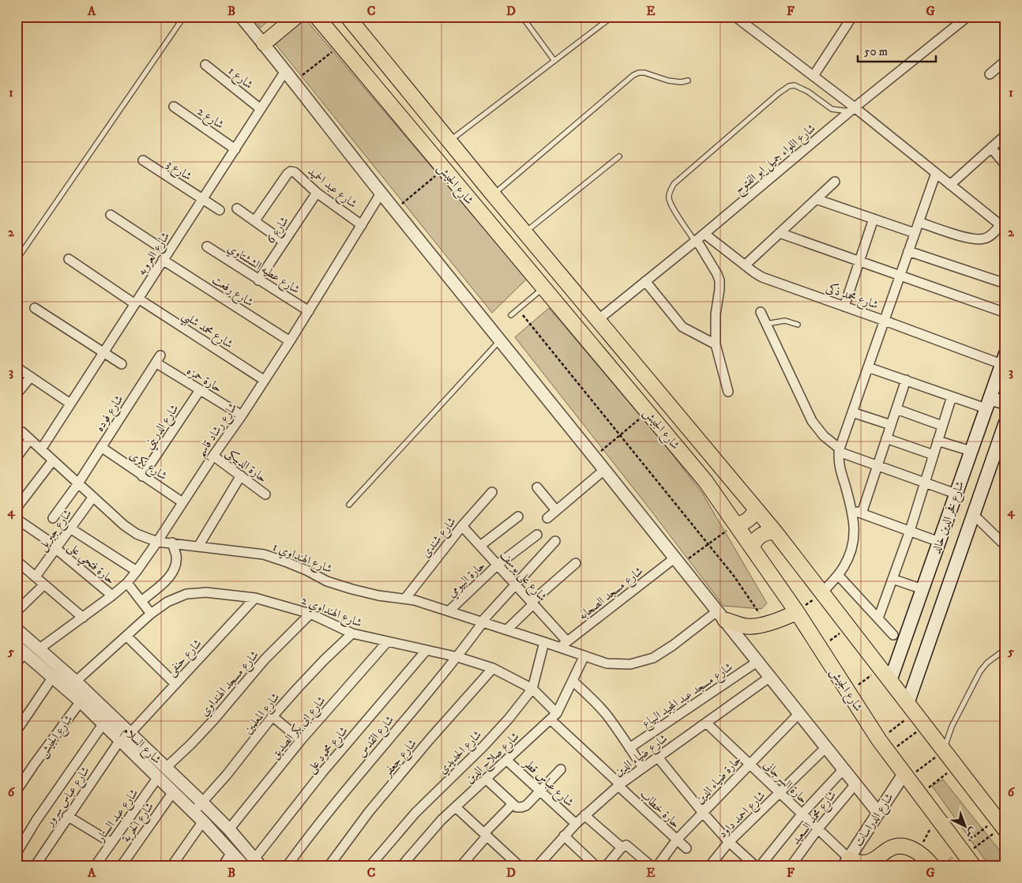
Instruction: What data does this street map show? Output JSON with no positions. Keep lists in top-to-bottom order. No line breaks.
{"streets":{"main road":["شارع الجيش","شارع فخر الدين خالد"],"street":["شارع 1","شارع 2","شارع اللواء جميل ابو الفتوح","شارع 3","شارع عبد الحميد","شارع 6","شارع العروبه","شارع عطيه الششتاوي","شارع رفعت","شارع محمد ذكى","شارع محمد شلبي","حارة حمزه","شارع فوده","شارع الدريني","شارع رشاد قاسم","شارع بكرى","حارة الدبيكى","شارع جبريل","شارع شندى","شارع الهنداوي 1","حارة فتحي على","شارع على يوسف","حارة البيومي","شارع مسجد الصحابه","شارع الهنداوي 2","شارع حنفى","شارع مسجد الهنداوي","شارع مسجد عبد المجيد البياع","شارع المعلمين","شارع ابى بكر الصديق","شارع القدس","شارع السلام","شارع محمود على","شارع الحديدي","شارع ضياء الدين","شارع جعفر","شارع صلاح الدين","حارة ضياء الدين","حارة السرجانى","شارع عباس قطر","شارع عباس سرور","حارة خطاب","شارع احمد داود","شارع عبد الستار","شارع محمد السعيد","شارع الدراسات","شارع الحرية"]},"crossings":[["شارع 1","شارع العروبه"],["شارع 2","شارع العروبه"],["شارع اللواء جميل ابو الفتوح","شارع الجيش"],["شارع اللواء جميل ابو الفتوح","شارع محمد ذكى"],["شارع 3","شارع العروبه"],["شارع الجيش","شارع فخر الدين خالد"],["شارع الجيش","شارع السلام"],["شارع الجيش","شارع الدراسات"],["شارع عبد الحميد","شارع 6"],["شارع عبد الحميد","شارع رشاد قاسم"],["شارع 6","شارع عطيه الششتاوي"],["شارع العروبه","شارع رفعت"],["شارع العروبه","شارع محمد شلبي"],["شارع العروبه","شارع الهنداوي 1"],["شارع عطيه الششتاوي","شارع رشاد قاسم"],["شارع رفعت","شارع رشاد قاسم"],["شارع محمد ذكى","شارع فخر الدين خالد"],["شارع محمد شلبي","شارع رشاد قاسم"],["حارة حمزه","شارع فوده"],["حارة حمزه","شارع الدريني"],["حارة حمزه","شارع رشاد قاسم"],["شارع فوده","شارع بكرى"],["شارع فوده","شارع الهنداوي 1"],["شارع الدريني","شارع بكرى"],["شارع رشاد قاسم","شارع بكرى"],["شارع رشاد قاسم","حارة الدبيكى"],["شارع رشاد قاسم","شارع الهنداوي 1"],["شارع رشاد قاسم","حارة فتحي على"],["شارع رشاد قاسم","شارع السلام"],["شارع جبريل","شارع الهنداوي 1"],["شارع جبريل","حارة فتحي على"],["شارع شندى","شارع الهنداوي 1"],["شارع شندى","شارع على يوسف"],["شارع الهنداوي 1","شارع على يوسف"],["شارع الهنداوي 1","حارة البيومي"],["شارع الهنداوي 1","شارع مسجد الصحابه"],["شارع الهنداوي 1","شارع القدس"],["شارع الهنداوي 1","شارع الحديدي"],["شارع الهنداوي 1","شارع صلاح الدين"],["شارع على يوسف","حارة البيومي"],["شارع على يوسف","شارع مسجد الصحابه"],["شارع على يوسف","شارع القدس"],["شارع الهنداوي 2","شارع حنفى"],["شارع الهنداوي 2","شارع مسجد الهنداوي"],["شارع الهنداوي 2","شارع المعلمين"],["شارع الهنداوي 2","شارع ابى بكر الصديق"],["شارع الهنداوي 2","شارع القدس"],["شارع الهنداوي 2","شارع السلام"],["شارع الهنداوي 2","شارع محمود على"],["شارع الهنداوي 2","شارع الحديدي"],["شارع الهنداوي 2","شارع جعفر"],["شارع الهنداوي 2","شارع صلاح الدين"],["شارع الهنداوي 2","حارة خطاب"],["شارع حنفى","شارع السلام"],["شارع مسجد الهنداوي","شارع السلام"],["شارع المعلمين","شارع السلام"],["شارع ابى بكر الصديق","شارع السلام"],["شارع السلام","شارع محمود على"],["شارع السلام","شارع عباس سرور"],["شارع السلام","شارع عبد الستار"],["شارع السلام","شارع الحرية"],["شارع ضياء الدين","حارة السرجانى"],["شارع ضياء الدين","شارع عباس قطر"],["شارع ضياء الدين","حارة خطاب"],["شارع صلاح الدين","شارع عباس قطر"],["شارع صلاح الدين","حارة خطاب"],["حارة ضياء الدين","حارة السرجانى"],["حارة ضياء الدين","حارة خطاب"],["حارة السرجانى","شارع احمد داود"],["حارة السرجانى","شارع محمد السعيد"],["حارة السرجانى","شارع الدراسات"]],"scale_bar":"50 m","north":"bottom right","grid":{"columns":["A","B","C","D","E","F","G"],"rows":["1","2","3","4","5","6"]}}
